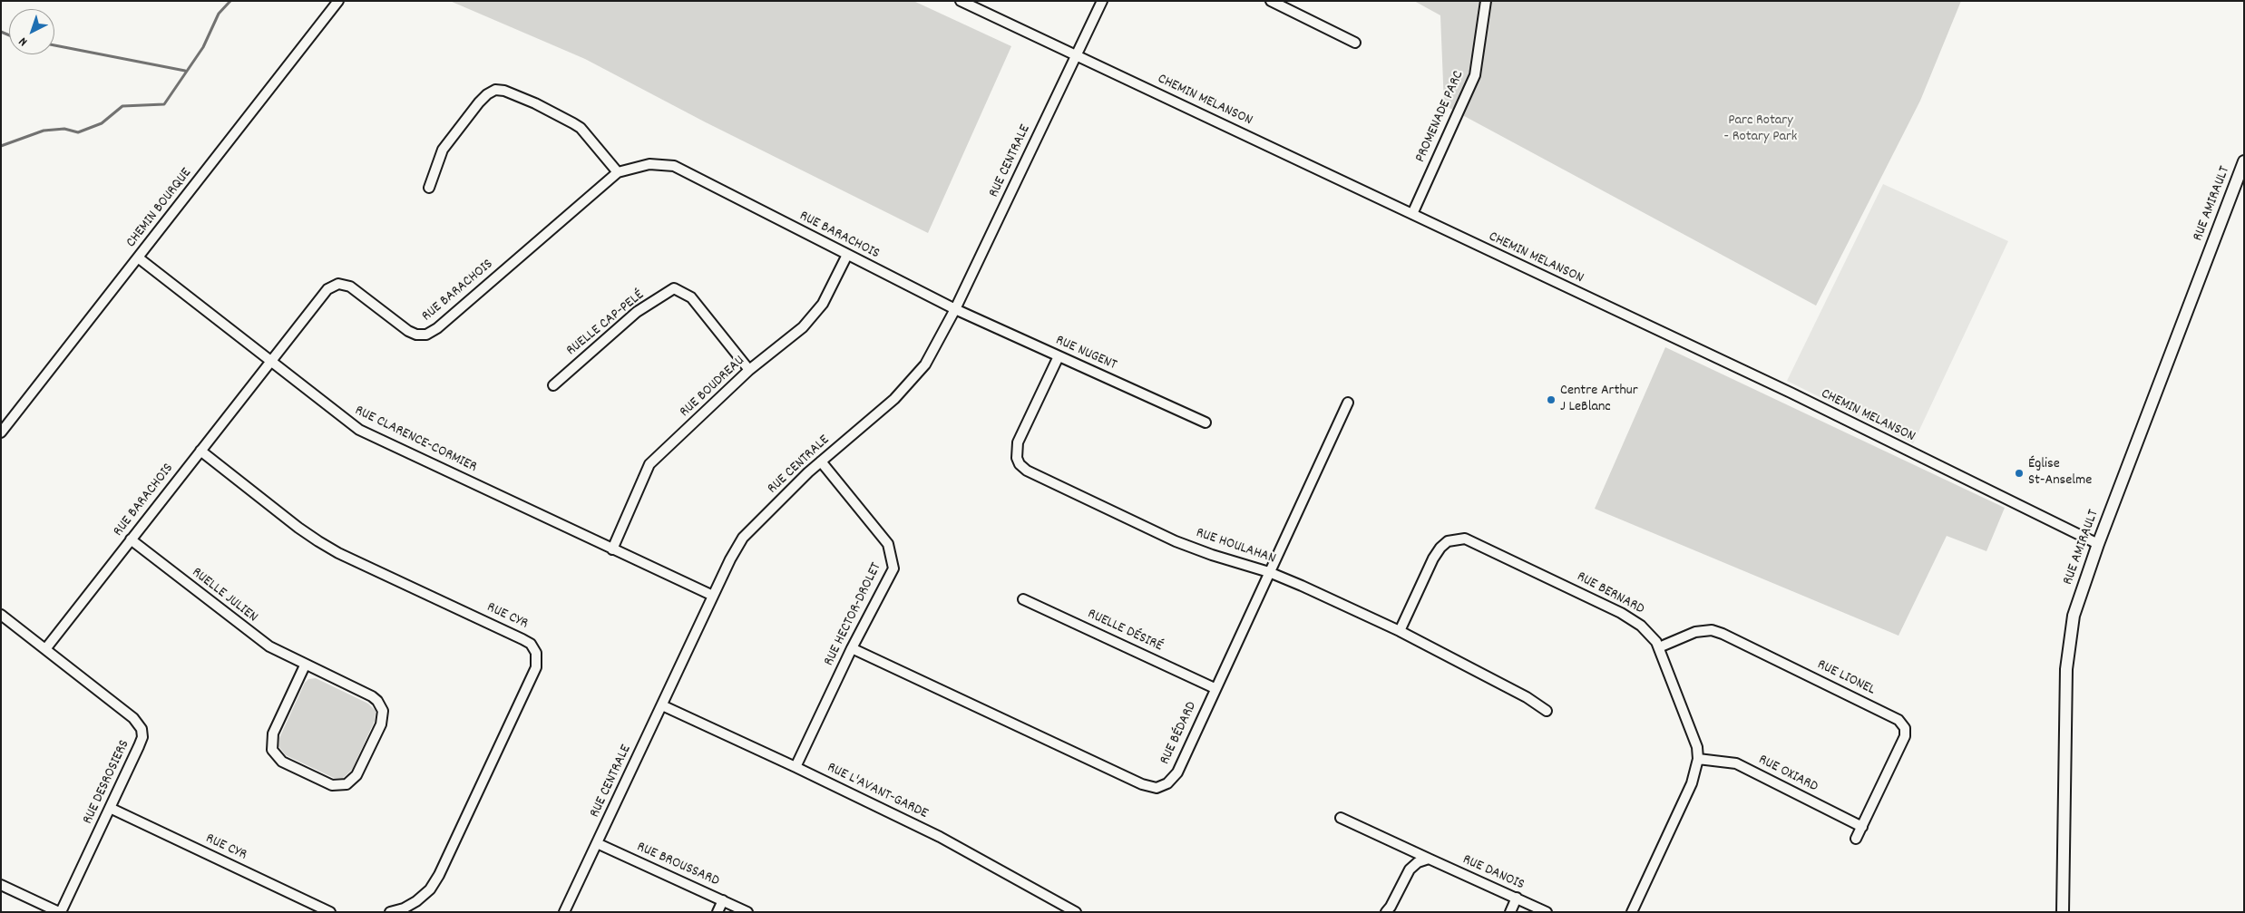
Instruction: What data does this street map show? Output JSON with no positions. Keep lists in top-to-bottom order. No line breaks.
{"streets":{"main road":["RUE AMIRAULT"],"street":["CHEMIN MELANSON","PROMENADE PARC","RUE CENTRALE","CHEMIN BOURQUE","RUE BARACHOIS","RUELLE CAP-PELÉ","RUE NUGENT","RUE BOUDREAU","RUE CLARENCE-CORMIER","RUE HOULAHAN","RUE BERNARD","RUELLE JULIEN","RUE HECTOR-DROLET","RUE CYR","RUELLE DÉSIRÉ","RUE LIONEL","RUE BÉDARD","RUE OXIARD","RUE DESROSIERS","RUE L'AVANT-GARDE","RUE BROUSSARD","RUE DANOIS"]},"crossings":[["CHEMIN MELANSON","PROMENADE PARC"],["CHEMIN MELANSON","RUE CENTRALE"],["CHEMIN MELANSON","RUE AMIRAULT"],["RUE CENTRALE","RUE BARACHOIS"],["RUE CENTRALE","RUE NUGENT"],["RUE CENTRALE","RUE CLARENCE-CORMIER"],["RUE CENTRALE","RUE HECTOR-DROLET"],["RUE CENTRALE","RUE L'AVANT-GARDE"],["RUE CENTRALE","RUE BROUSSARD"],["CHEMIN BOURQUE","RUE CLARENCE-CORMIER"],["RUE BARACHOIS","RUE NUGENT"],["RUE BARACHOIS","RUE BOUDREAU"],["RUE BARACHOIS","RUE CLARENCE-CORMIER"],["RUE BARACHOIS","RUELLE JULIEN"],["RUE BARACHOIS","RUE CYR"],["RUE BARACHOIS","RUE DESROSIERS"],["RUELLE CAP-PELÉ","RUE BOUDREAU"],["RUE NUGENT","RUE HOULAHAN"],["RUE BOUDREAU","RUE CLARENCE-CORMIER"],["RUE HOULAHAN","RUE BERNARD"],["RUE HOULAHAN","RUE BÉDARD"],["RUE BERNARD","RUE LIONEL"],["RUE BERNARD","RUE OXIARD"],["RUE HECTOR-DROLET","RUE BÉDARD"],["RUE HECTOR-DROLET","RUE L'AVANT-GARDE"],["RUE CYR","RUE DESROSIERS"],["RUELLE DÉSIRÉ","RUE BÉDARD"],["RUE LIONEL","RUE OXIARD"]],"parks":["Parc Rotary - Rotary Park"],"places":["Centre Arthur J LeBlanc","Église St-Anselme"],"north":"bottom left"}
